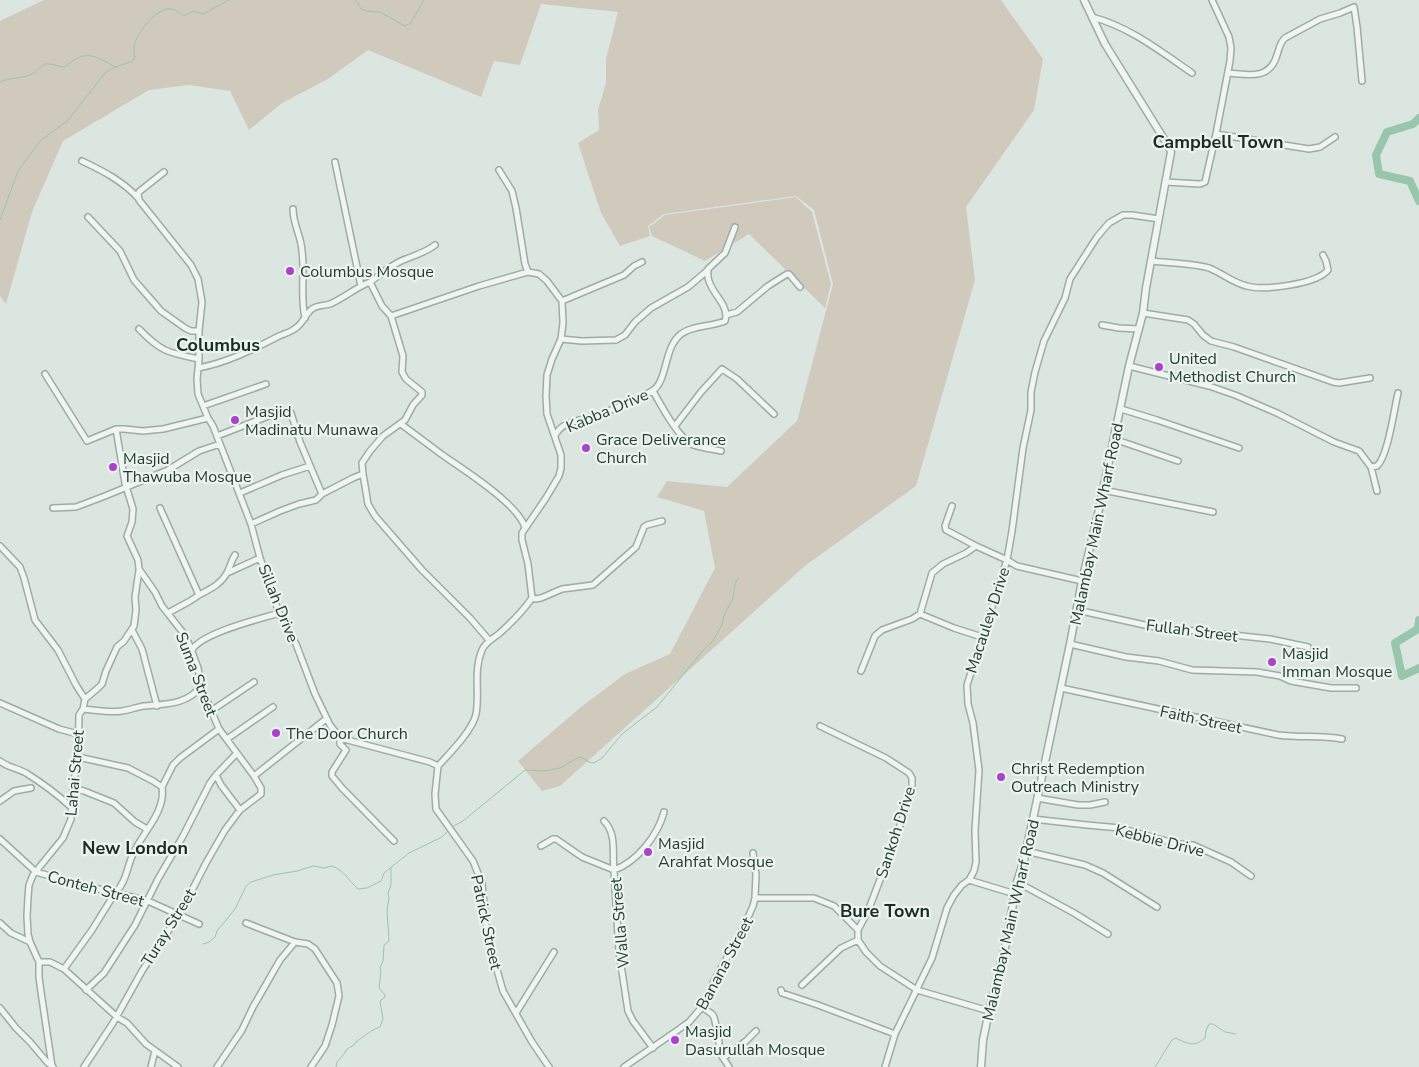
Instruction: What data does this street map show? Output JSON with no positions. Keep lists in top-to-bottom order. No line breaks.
{"streets":{"street":["Kabba Drive","Malambay Main Wharf Road","Sillah Drive","Macauley Drive","Fullah Street","Suma Street","Faith Street","Lahai Street","Sankoh Drive","Kebbie Drive","Conteh Street","Patrick Street","Walla Street","Turay Street","Banana Street"]},"crossings":[["Malambay Main Wharf Road","Macauley Drive"],["Malambay Main Wharf Road","Fullah Street"],["Malambay Main Wharf Road","Faith Street"],["Malambay Main Wharf Road","Kebbie Drive"],["Suma Street","Lahai Street"],["Suma Street","Turay Street"],["Lahai Street","Conteh Street"],["Conteh Street","Turay Street"],["Walla Street","Banana Street"]],"districts":["Campbell Town","Columbus","New London","Bure Town"],"places":["Columbus Mosque","United Methodist Church","Masjid Madinatu Munawa","Grace Deliverance Church","Masjid Thawuba Mosque","Masjid Imman Mosque","The Door Church","Christ Redemption Outreach Ministry","Masjid Arahfat Mosque","Masjid Dasurullah Mosque"]}
